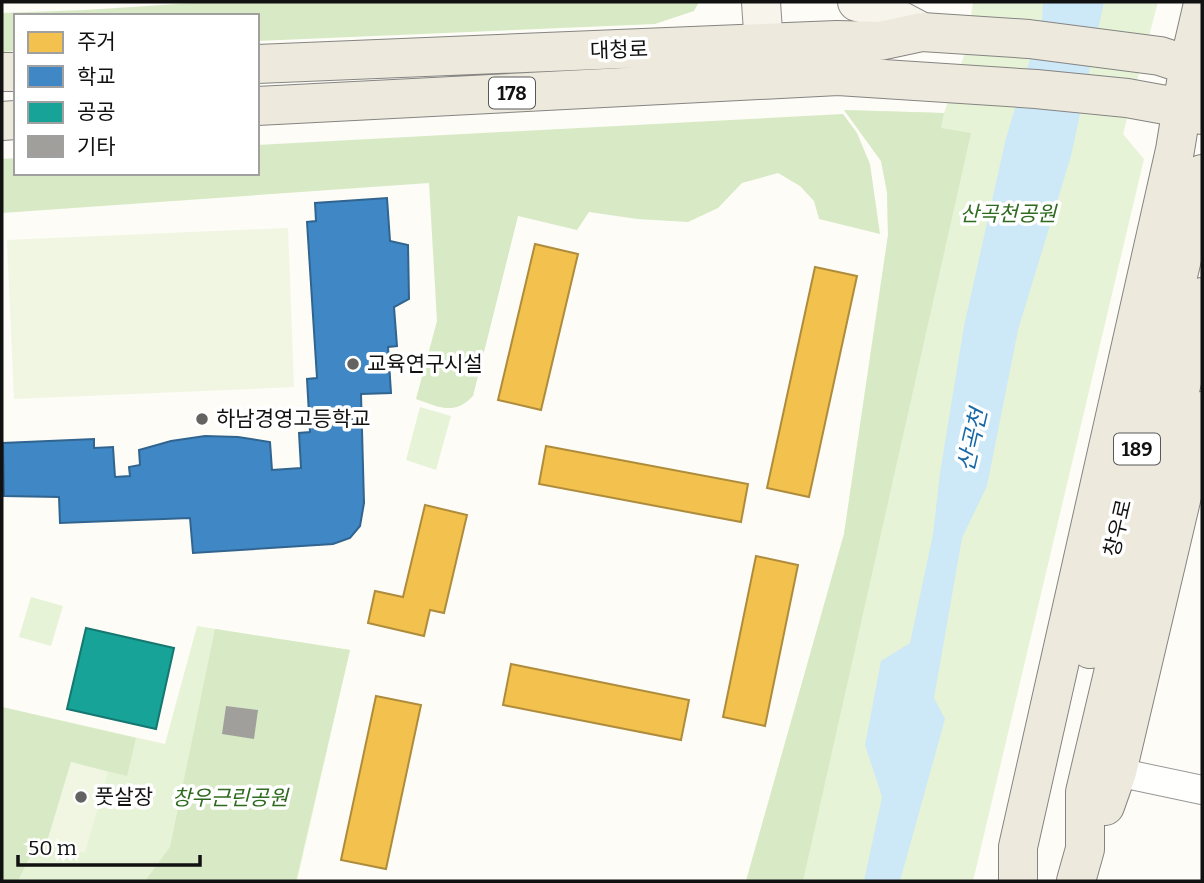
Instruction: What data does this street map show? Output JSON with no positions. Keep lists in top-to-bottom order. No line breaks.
{"streets":{"main road":["대청로","178","189","창우로"]},"water":["산곡천"],"parks":["산곡천공원","창우근린공원"],"places":["교육연구시설","하남경영고등학교","풋살장"],"legend":["주거","학교","공공","기타"],"scale_bar":"50 m"}
